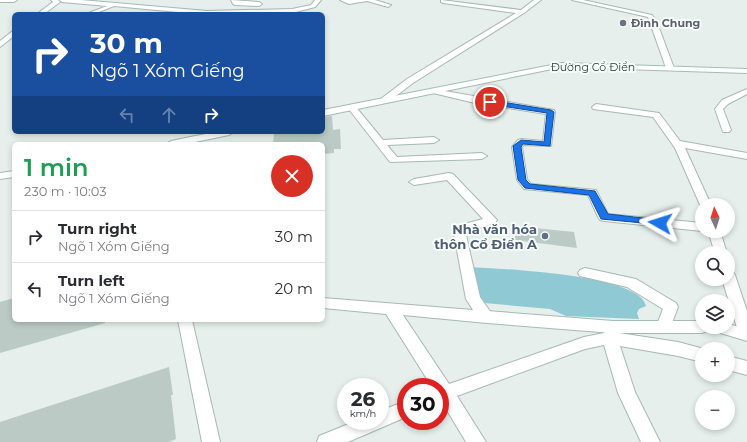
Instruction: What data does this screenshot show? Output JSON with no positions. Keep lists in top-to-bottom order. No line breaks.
{"streets":{"street":["Đường Cổ Điển"]},"places":["Đình Chung","Nhà văn hóa thôn Cổ Điển A"],"north":"top","page":{"turn":["30 m","Ngõ 1 Xóm Giếng"],"heading":["1 min","230 m · 10:03"],"map_buttons":["+","−"],"list":[{"name":"Turn right","note":"Ngõ 1 Xóm Giếng","value":"30 m"},{"name":"Turn left","note":"Ngõ 1 Xóm Giếng","value":"20 m"}],"speed":"26 km/h","limit":"30"}}
